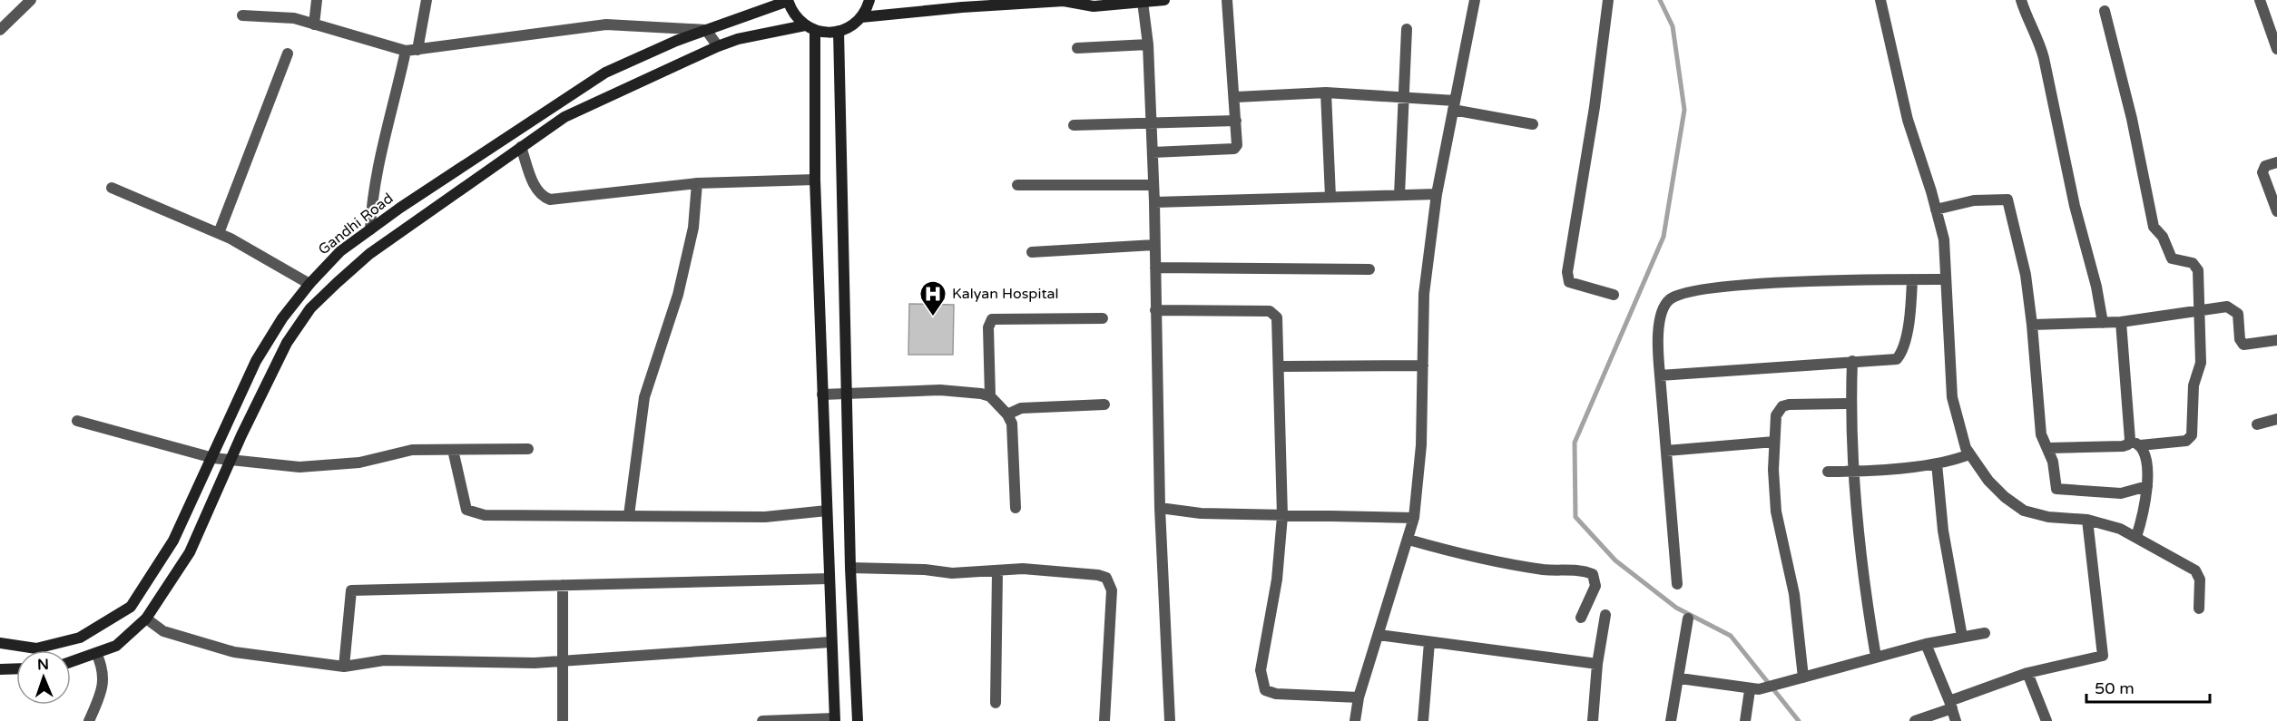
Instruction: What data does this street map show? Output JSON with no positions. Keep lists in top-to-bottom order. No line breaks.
{"streets":{"main road":["Gandhi Road"]},"places":{"hospital":["Kalyan Hospital"]},"scale_bar":"50 m","north":"top"}
